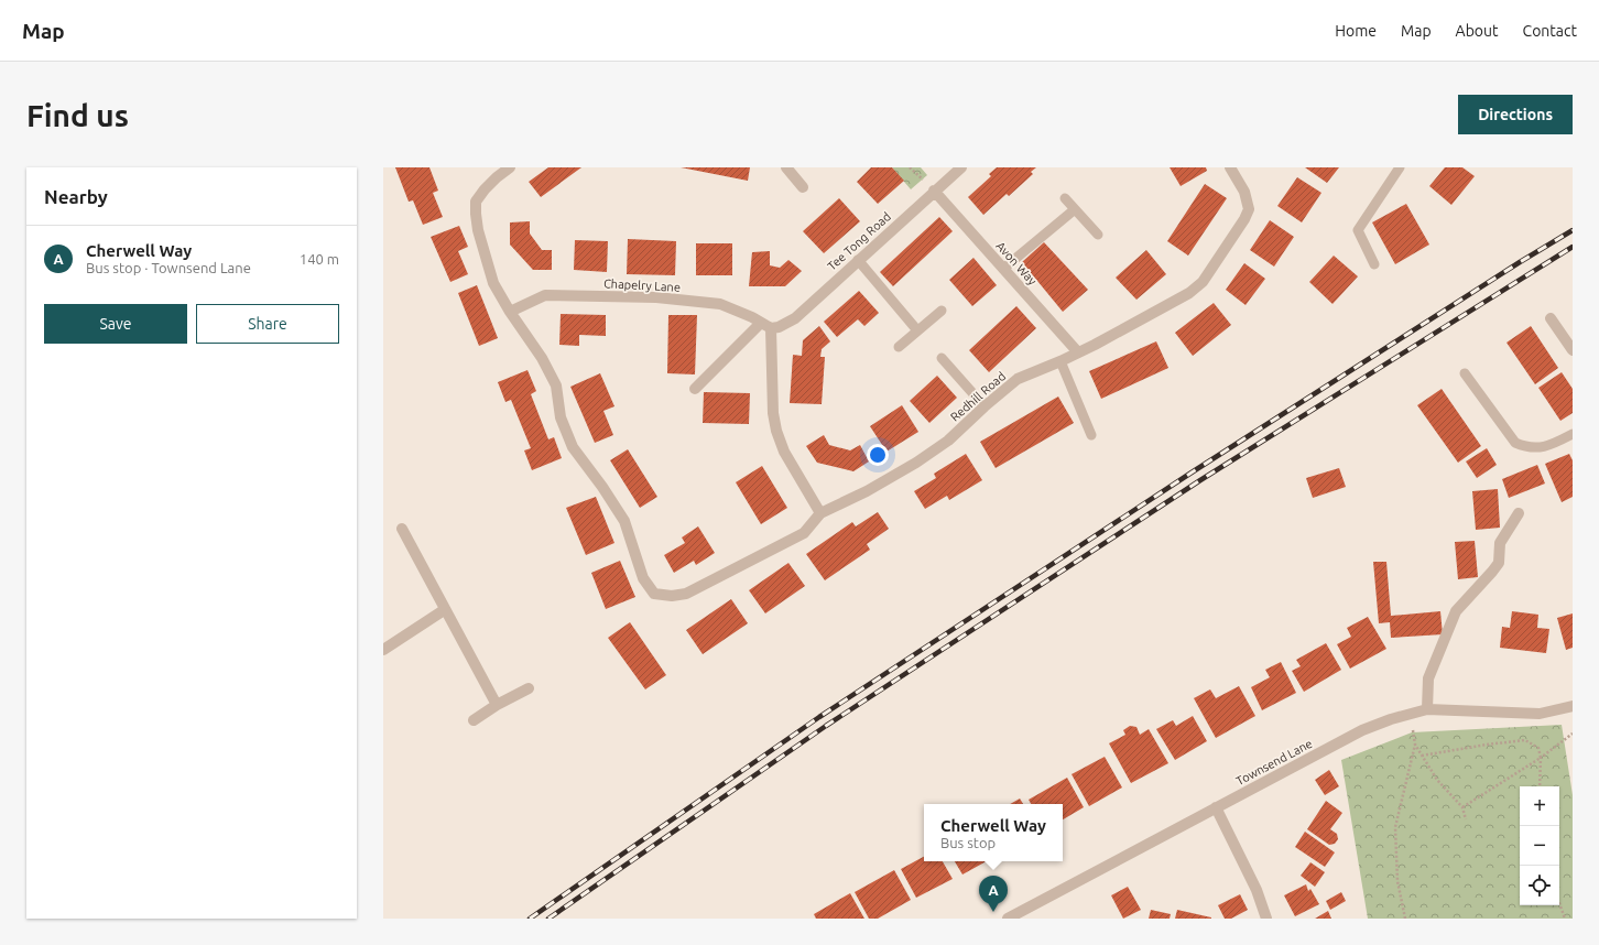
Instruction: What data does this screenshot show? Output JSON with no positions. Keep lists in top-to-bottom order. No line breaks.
{"streets":{"street":["Tee Tong Road","Avon Way","Chapelry Lane","Redhill Road","Townsend Lane"]},"crossings":[["Tee Tong Road","Avon Way"],["Tee Tong Road","Chapelry Lane"],["Avon Way","Redhill Road"],["Chapelry Lane","Redhill Road"]],"page":{"header":"Map","nav":["Home","Map","About","Contact"],"buttons":["Directions",["Save","Share"]],"title":"Find us","heading":"Nearby","list":[{"mark":"A","name":"Cherwell Way","note":"Bus stop · Townsend Lane","value":"140 m"}],"map_buttons":["+","−"],"popup":["Cherwell Way","Bus stop"],"pins":"A"}}
